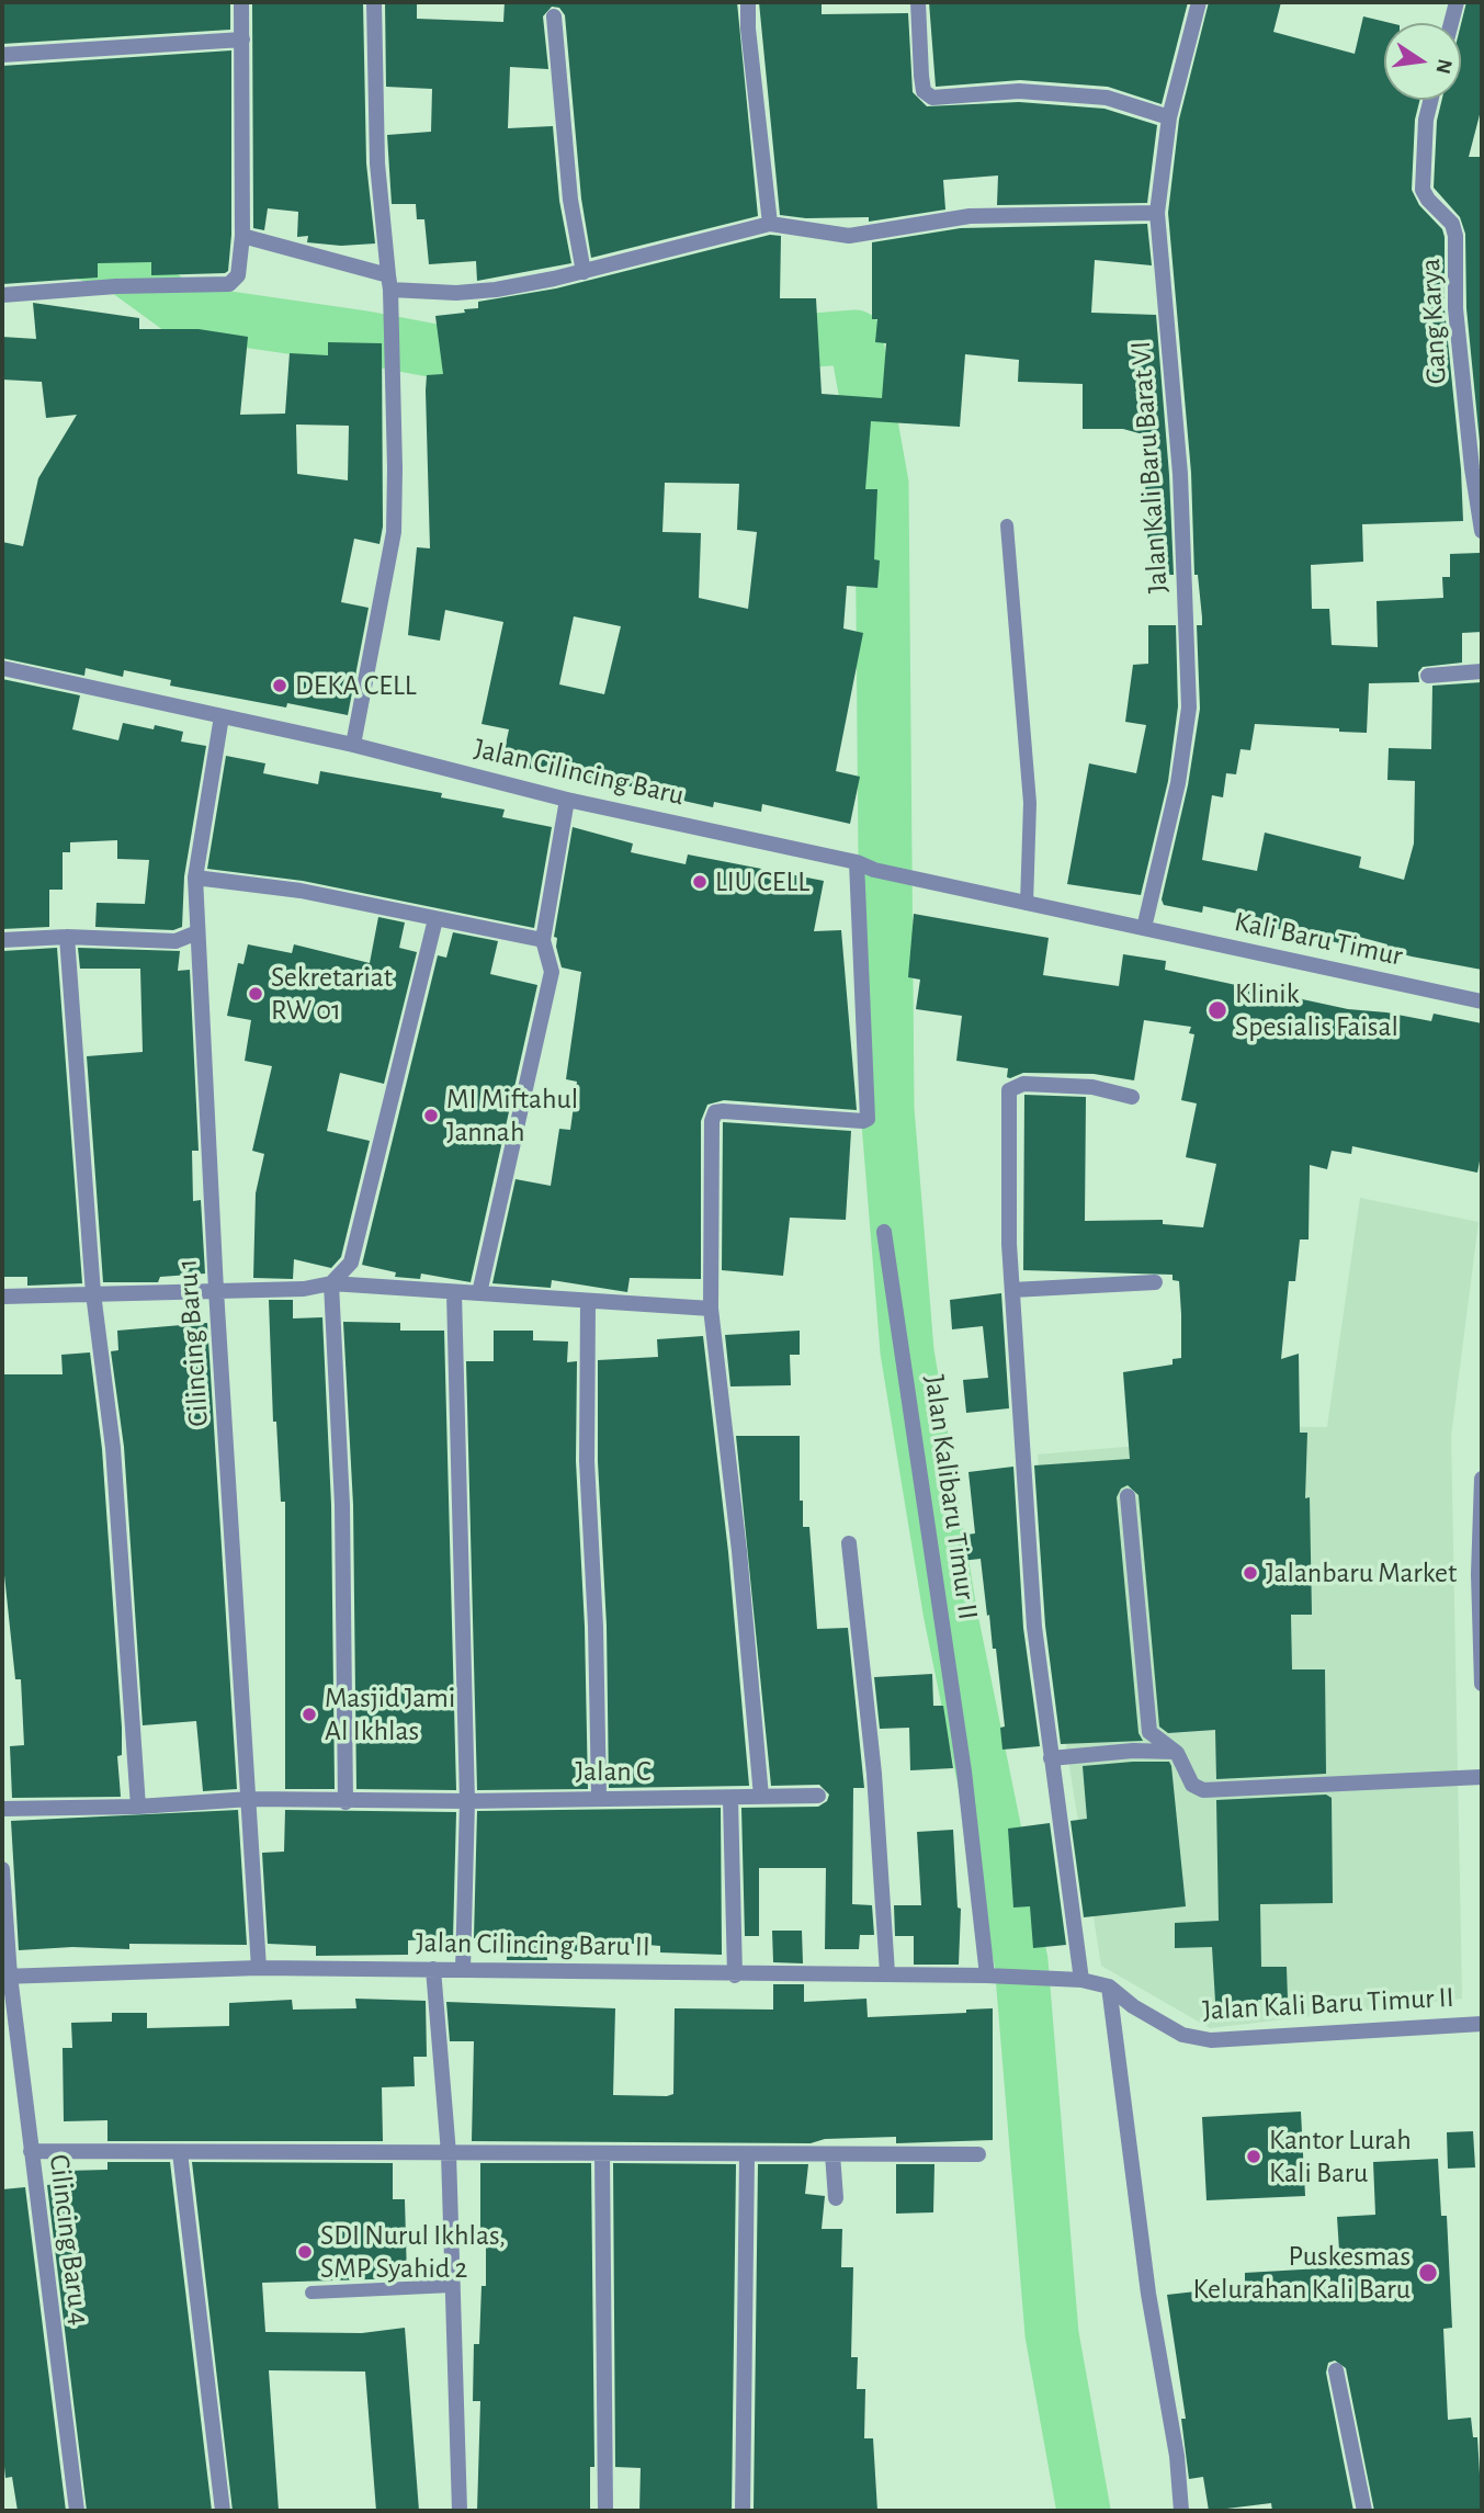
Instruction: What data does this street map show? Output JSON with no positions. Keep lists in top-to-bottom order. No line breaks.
{"streets":{"street":["Gang Karya","Jalan Kali Baru Barat VI","Jalan Cilincing Baru","Kali Baru Timur","Cilincing Baru 1","Jalan Kalibaru Timur II","Jalan C","Jalan Cilincing Baru II","Jalan Kali Baru Timur II","Cilincing Baru 4"]},"crossings":[["Jalan Kali Baru Barat VI","Jalan Cilincing Baru"],["Jalan Kali Baru Barat VI","Kali Baru Timur"],["Jalan Cilincing Baru","Kali Baru Timur"],["Jalan Cilincing Baru","Cilincing Baru 1"],["Cilincing Baru 1","Jalan C"],["Cilincing Baru 1","Jalan Cilincing Baru II"],["Jalan Kalibaru Timur II","Jalan Cilincing Baru II"],["Jalan Cilincing Baru II","Jalan Kali Baru Timur II"],["Jalan Cilincing Baru II","Cilincing Baru 4"]],"places":["DEKA CELL","LIU CELL","Sekretariat RW 01","Klinik Spesialis Faisal","MI Miftahul Jannah","Jalanbaru Market","Masjid Jami Al Ikhlas","Kantor Lurah Kali Baru","SDI Nurul Ikhlas, SMP Syahid 2","Puskesmas Kelurahan Kali Baru"],"north":"right"}
